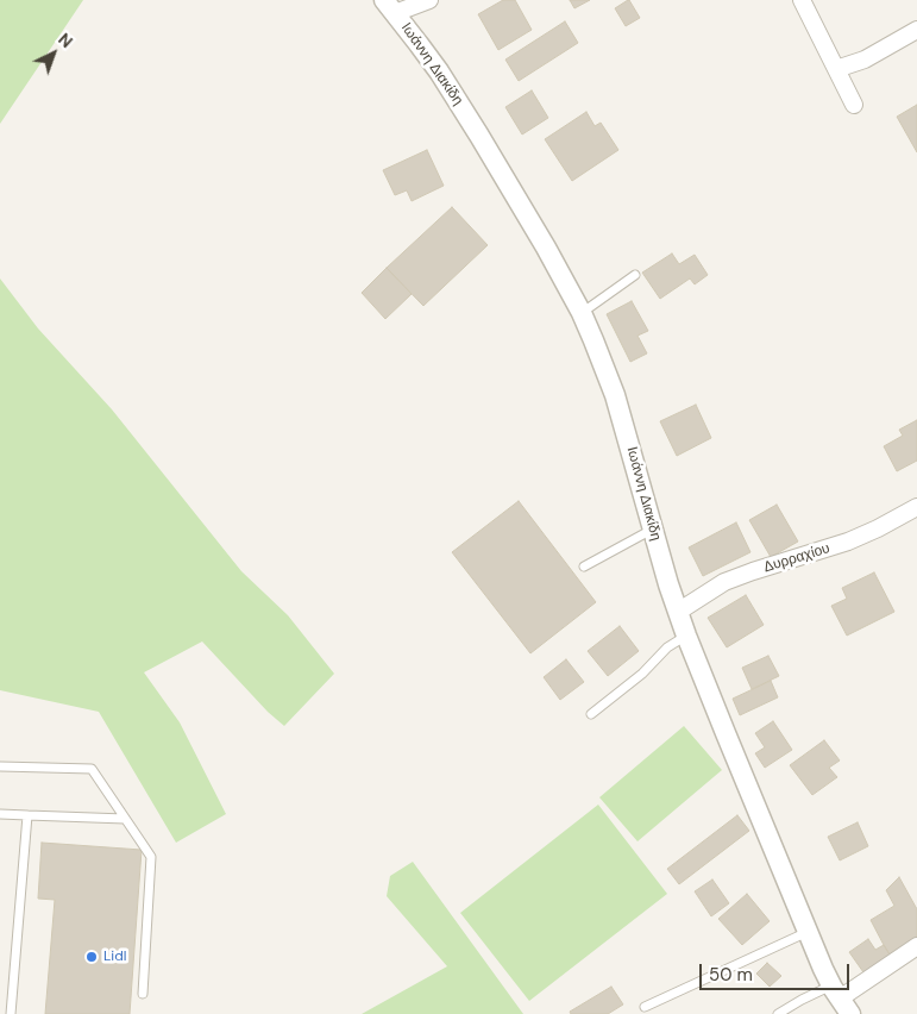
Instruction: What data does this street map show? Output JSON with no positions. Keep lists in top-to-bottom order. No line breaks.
{"streets":{"street":["Ιωάννη Διακίδη","Δυρραχίου"]},"crossings":[["Ιωάννη Διακίδη","Δυρραχίου"]],"places":["Lidl"],"scale_bar":"50 m","north":"top right"}
